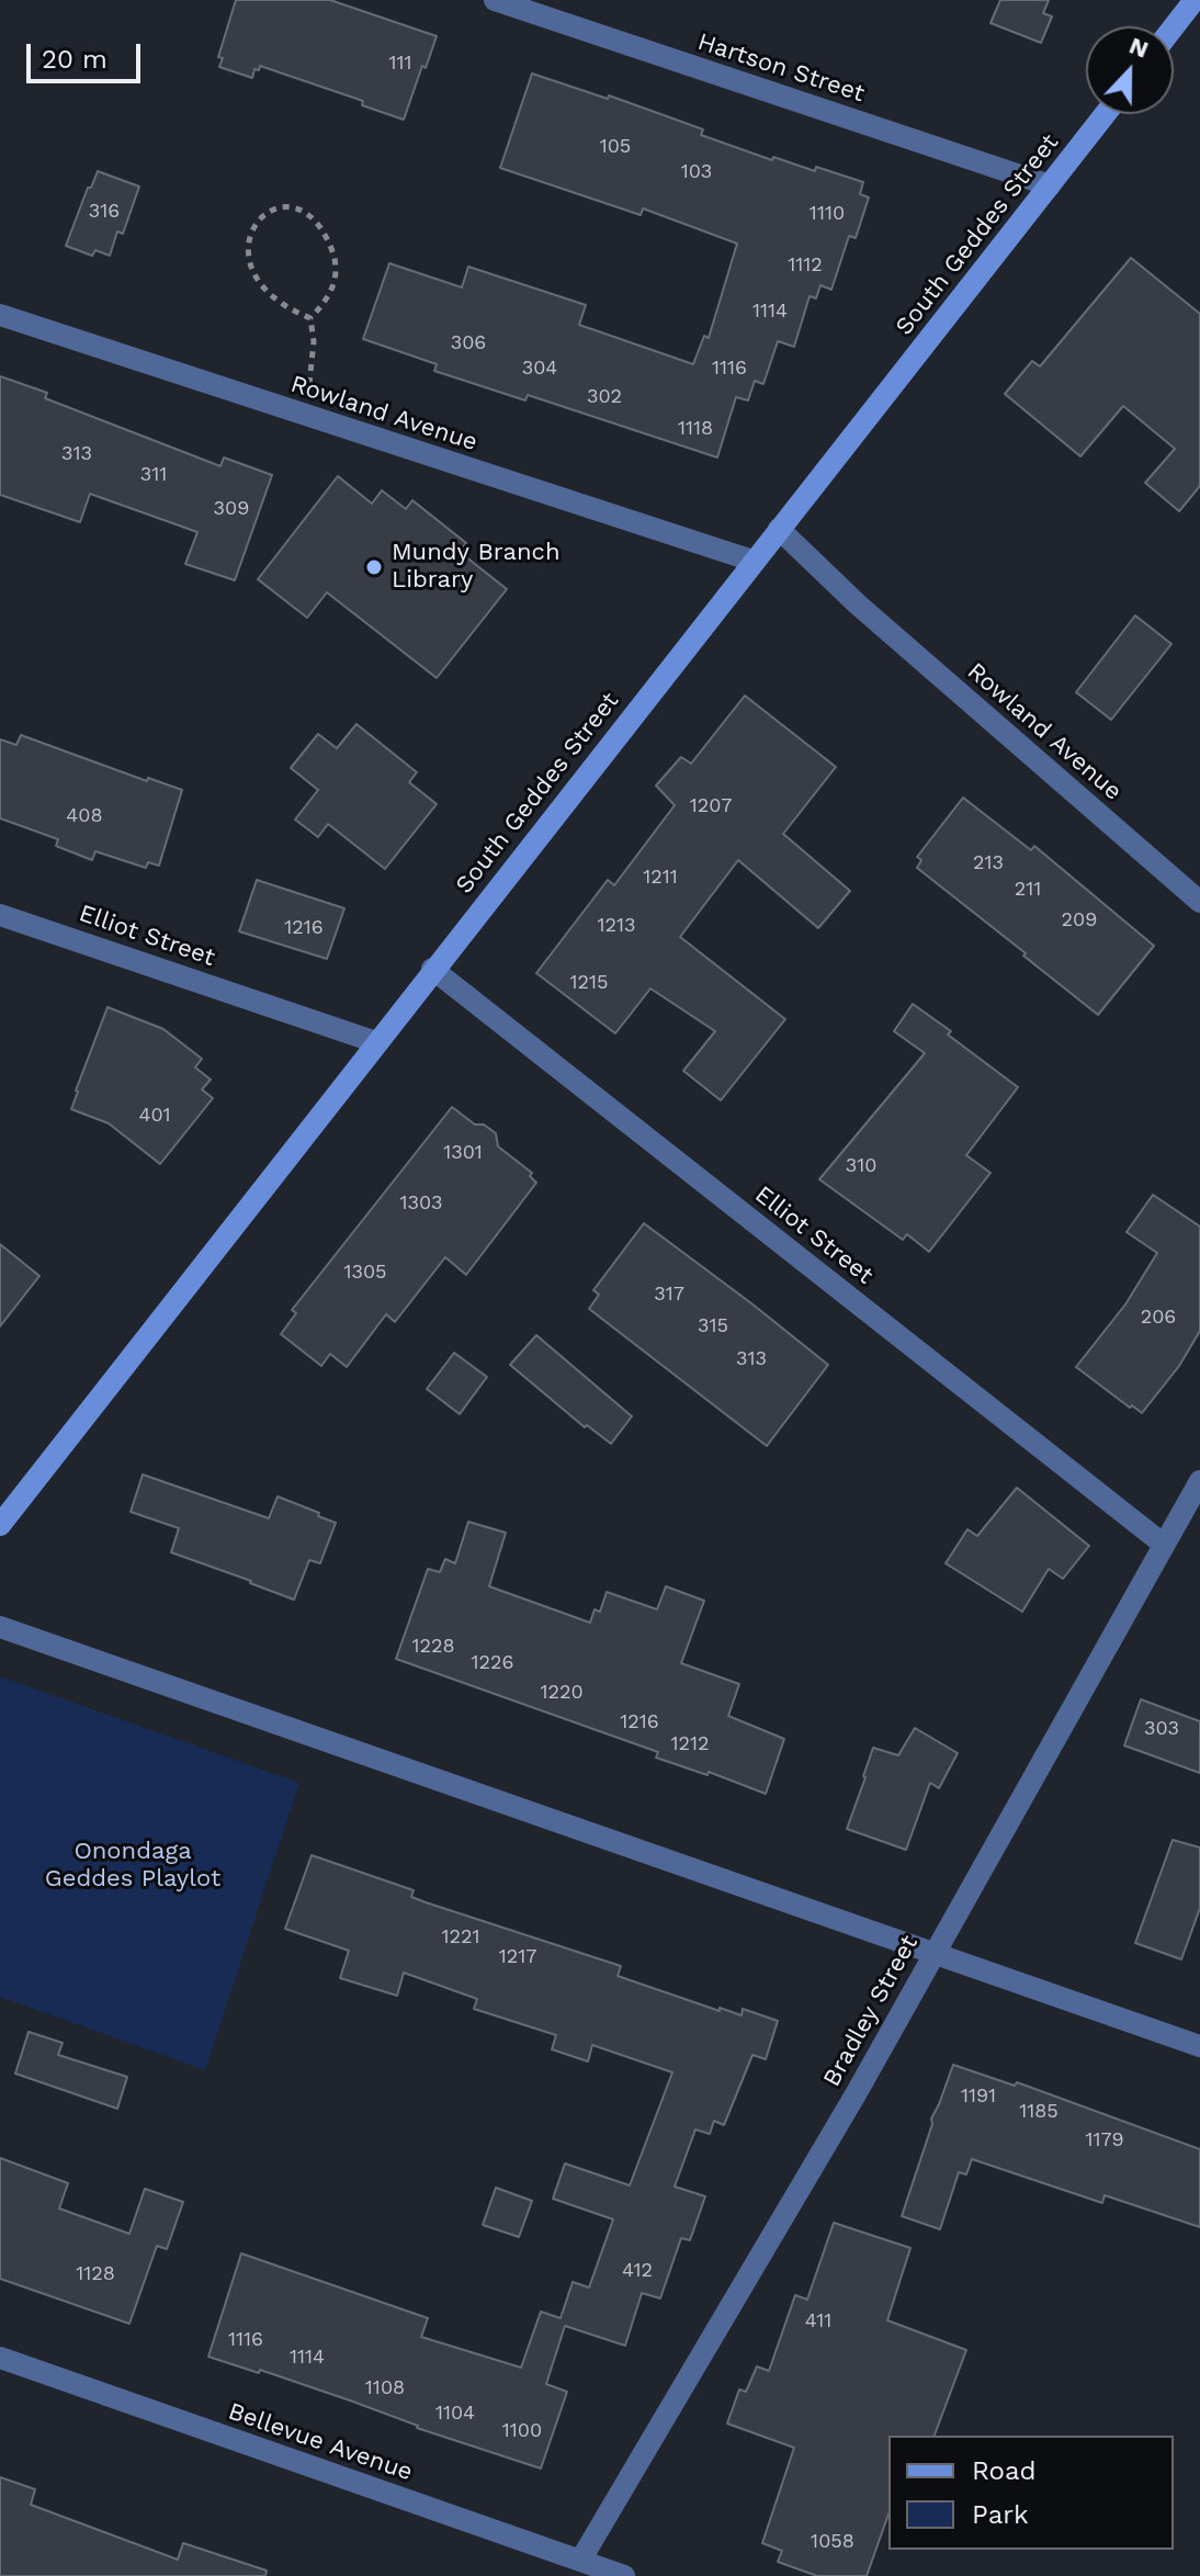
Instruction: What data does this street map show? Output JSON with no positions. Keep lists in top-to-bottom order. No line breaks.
{"streets":{"main road":["South Geddes Street"],"street":["Hartson Street","Rowland Avenue","Elliot Street","Bradley Street","Bellevue Avenue"]},"crossings":[["Hartson Street","South Geddes Street"],["South Geddes Street","Rowland Avenue"],["South Geddes Street","Elliot Street"],["Elliot Street","Bradley Street"],["Bradley Street","Bellevue Avenue"]],"parks":["Onondaga Geddes Playlot"],"places":["Mundy Branch Library"],"house_numbers":["111","105","103","316","1110","1112","1114","306","304","1116","302","1118","313","311","309","1207","408","213","1211","211","209","1213","1216","1215","401","1301","310","1303","1305","317","206","315","313","1228","1226","1220","1216","303","1212","1221","1217","1191","1185","1179","412","1128","411","1116","1114","1108","1104","1100","1058"],"legend":["Road","Park"],"scale_bar":"20 m","north":"top"}
